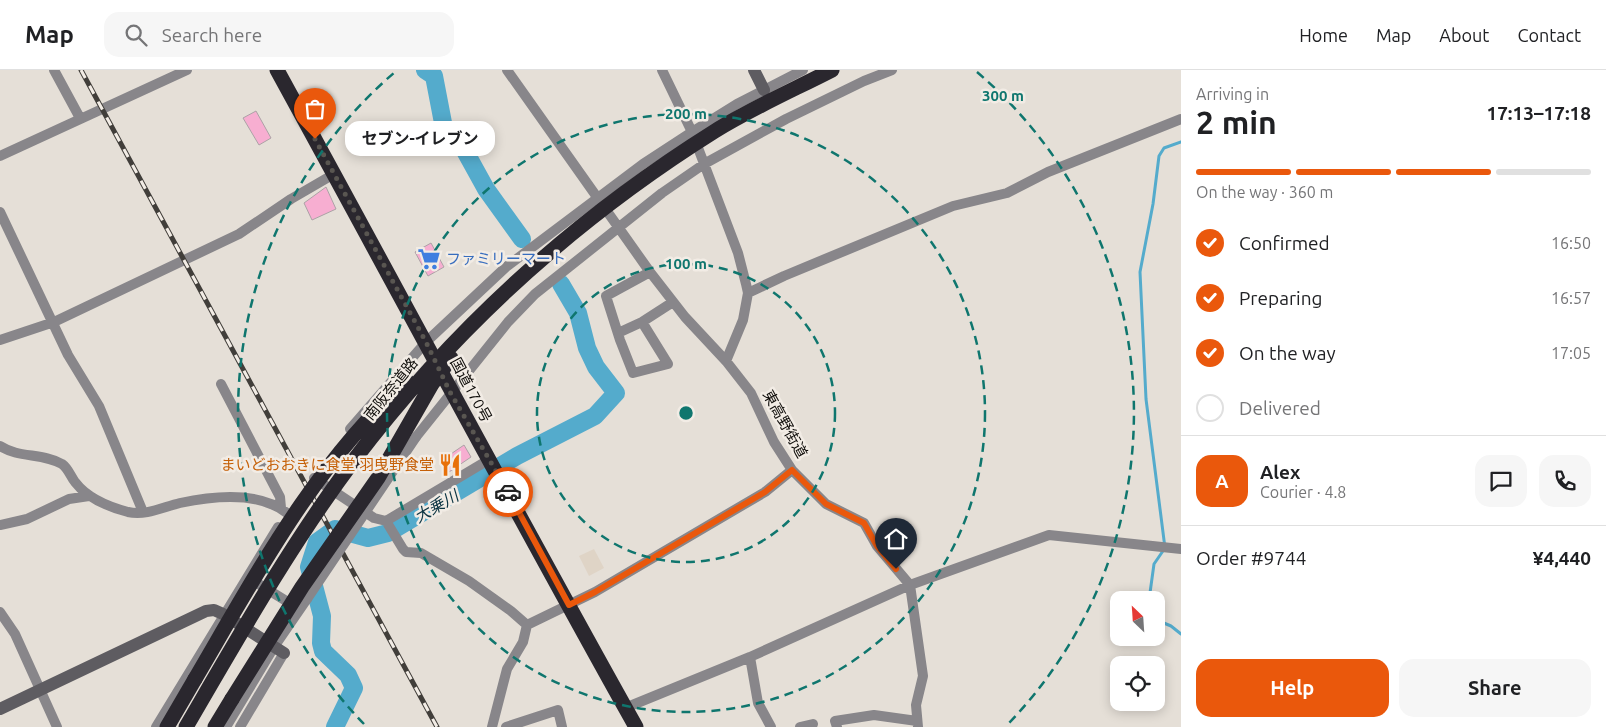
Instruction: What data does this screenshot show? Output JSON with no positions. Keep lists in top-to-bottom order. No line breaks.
{"streets":{"highway":["南阪奈道路","国道170号"],"street":["東高野街道"]},"water":["大乗川"],"places":{"other":["セブン-イレブン"],"supermarket":["ファミリーマート"],"restaurant":["まいどおおきに食堂 羽曳野食堂"]},"north":"top left","page":{"header":"Map","search":"Search here","nav":["Home","Map","About","Contact"],"heading":["2 min","Arriving in","17:13–17:18"],"panel":["Alex","Courier · 4.8","Order #9744","¥4,440"],"bubble":"セブン-イレブン","bar":"On the way · 360 m","list":[["Confirmed","16:50"],["Preparing","16:57"],["On the way","17:05"],"Delivered"],"round":"A","buttons":["Help","Share"]},"rings":["300 m","200 m","100 m"]}
